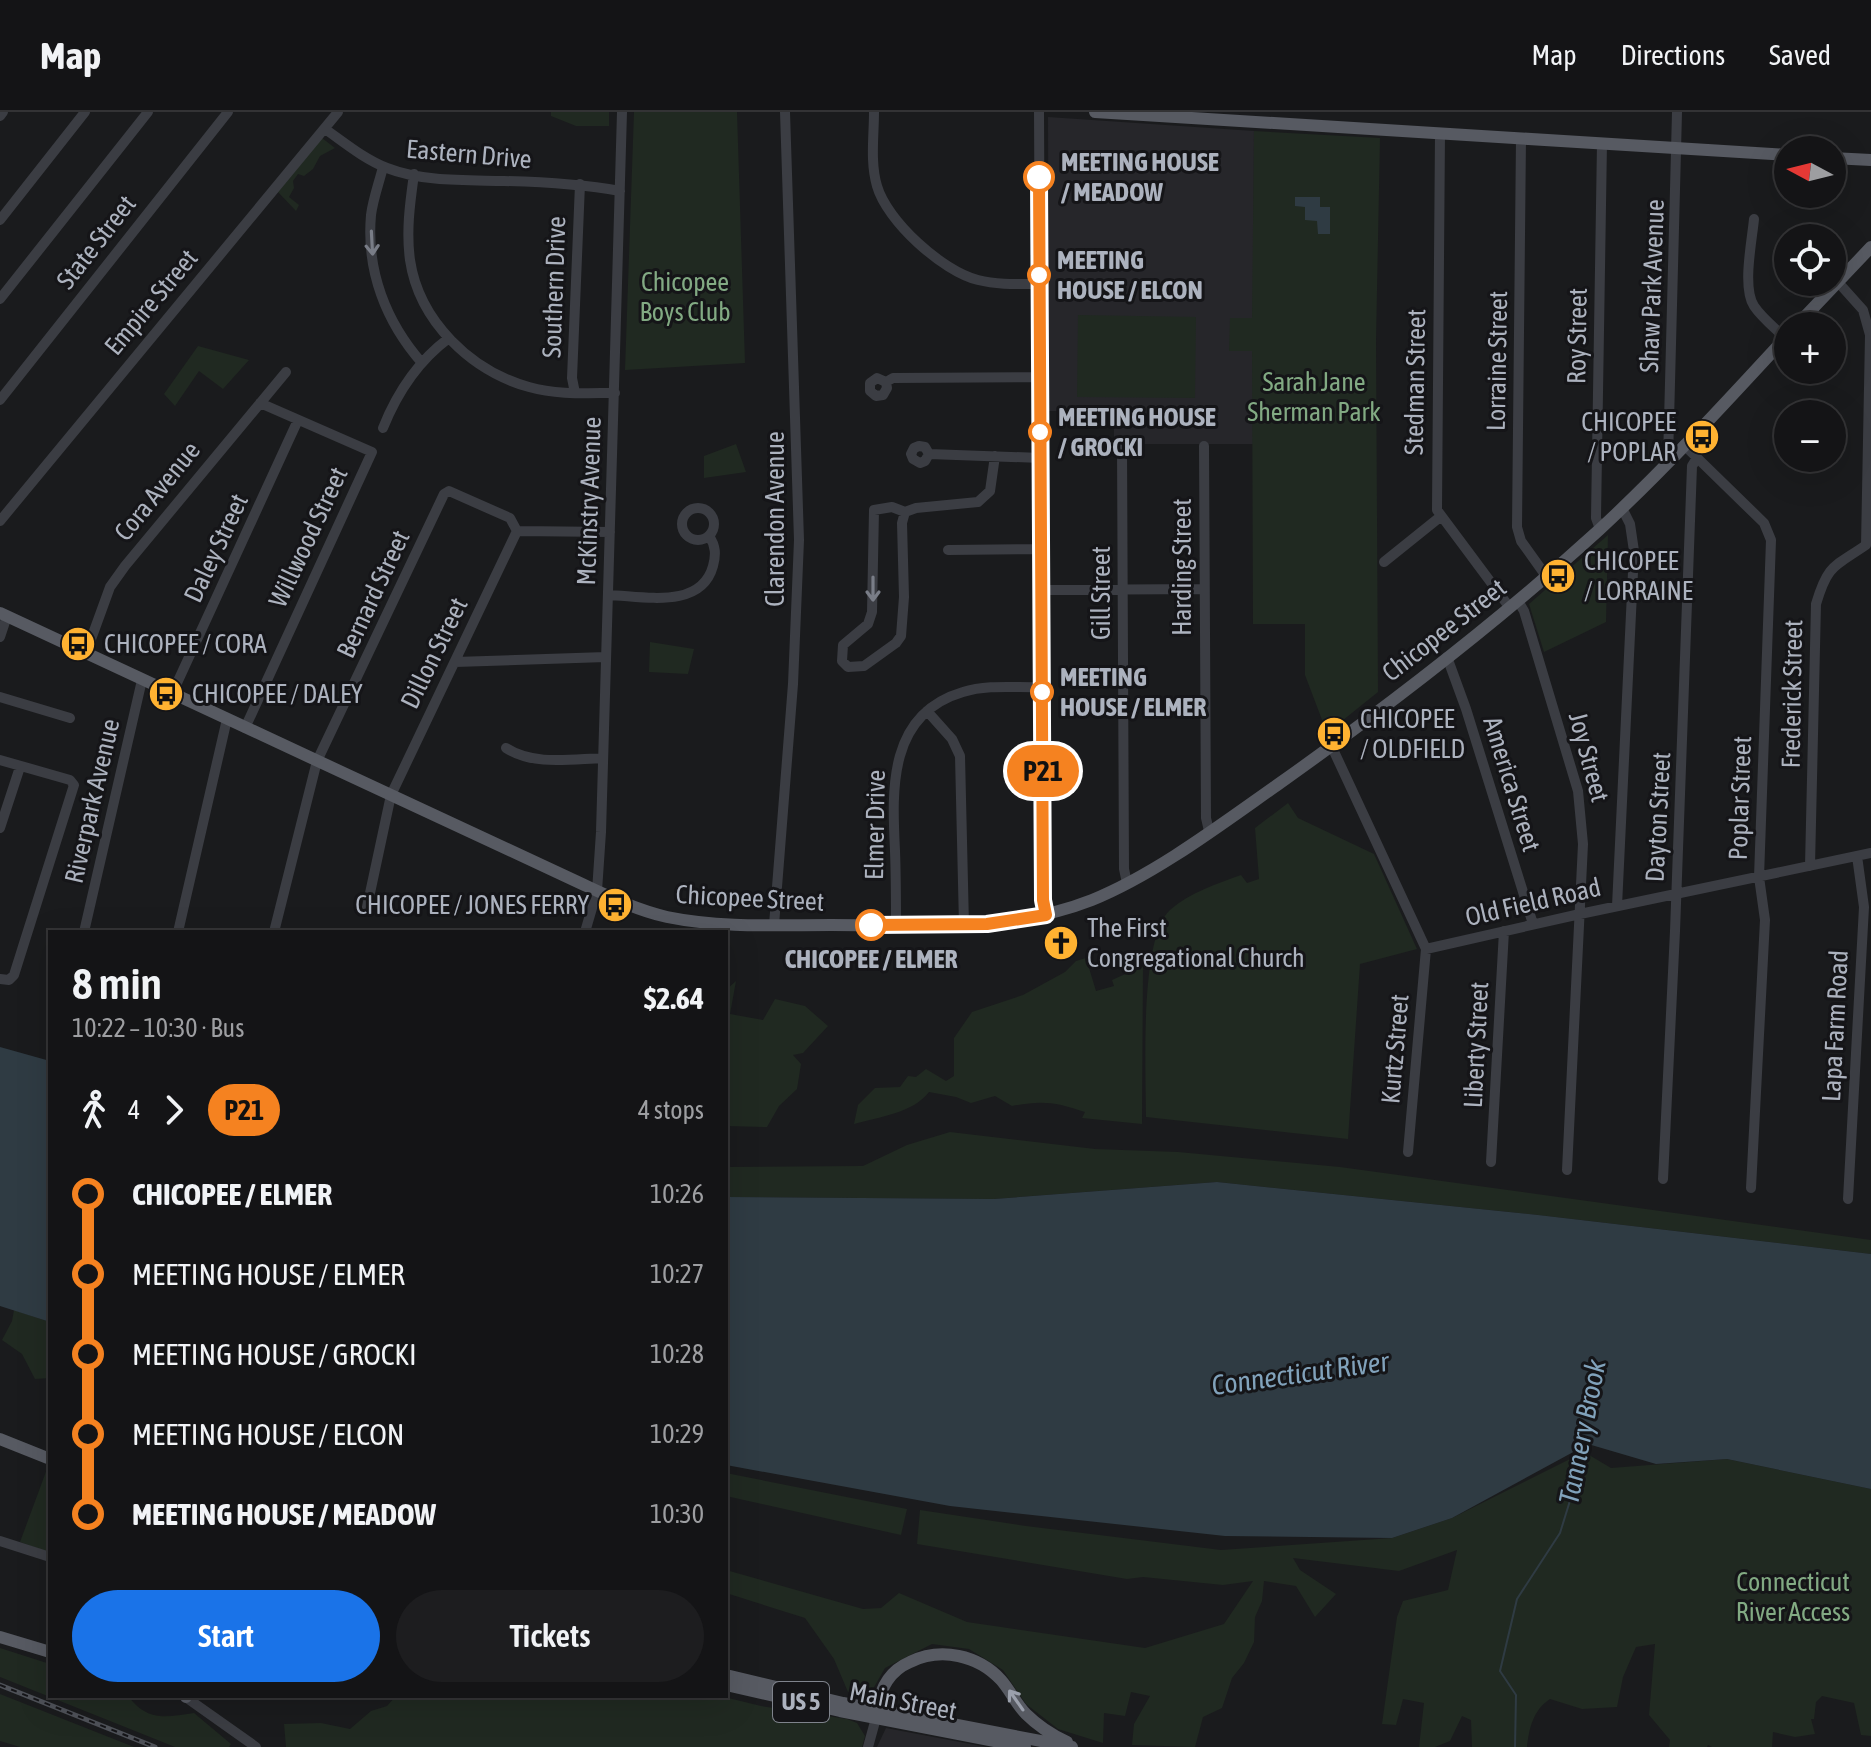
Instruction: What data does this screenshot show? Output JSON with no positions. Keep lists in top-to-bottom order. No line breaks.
{"streets":{"main road":["Chicopee Street","Main Street","US 5"],"street":["Eastern Drive","State Street","Shaw Park Avenue","Southern Drive","Empire Street","Roy Street","Lorraine Street","Stedman Street","Cora Avenue","McKinstry Avenue","Clarendon Avenue","Willwood Street","Daley Street","Harding Street","Gill Street","Bernard Street","Dillon Street","Frederick Street","Joy Street","America Street","Poplar Street","Riverpark Avenue","Dayton Street","Elmer Drive","Old Field Road","Lapa Farm Road","Liberty Street","Kurtz Street"]},"crossings":[["Eastern Drive","Southern Drive"],["Eastern Drive","Empire Street"],["Eastern Drive","McKinstry Avenue"],["Shaw Park Avenue","Chicopee Street"],["Roy Street","Chicopee Street"],["Lorraine Street","Chicopee Street"],["Cora Avenue","Chicopee Street"],["McKinstry Avenue","Chicopee Street"],["Clarendon Avenue","Chicopee Street"],["Willwood Street","Daley Street"],["Willwood Street","Chicopee Street"],["Daley Street","Chicopee Street"],["Harding Street","Chicopee Street"],["Gill Street","Chicopee Street"],["Bernard Street","Chicopee Street"],["Bernard Street","Dillon Street"],["Chicopee Street","Dillon Street"],["Chicopee Street","Joy Street"],["Chicopee Street","America Street"],["Chicopee Street","Poplar Street"],["Chicopee Street","Riverpark Avenue"],["Chicopee Street","Elmer Drive"],["Frederick Street","Old Field Road"],["Joy Street","Old Field Road"],["America Street","Old Field Road"],["Poplar Street","Dayton Street"],["Poplar Street","Old Field Road"],["Dayton Street","Old Field Road"],["Old Field Road","Lapa Farm Road"],["Old Field Road","Liberty Street"],["Old Field Road","Kurtz Street"]],"water":["Connecticut River","Tannery Brook"],"parks":["Chicopee Boys Club","Sarah Jane Sherman Park","Connecticut River Access"],"places":{"other":["MEETING HOUSE / MEADOW","MEETING HOUSE / ELCON","MEETING HOUSE / GROCKI","MEETING HOUSE / ELMER","CHICOPEE / ELMER"],"bus stop":["CHICOPEE / POPLAR","CHICOPEE / LORRAINE","CHICOPEE / CORA","CHICOPEE / DALEY","CHICOPEE / OLDFIELD","CHICOPEE / JONES FERRY"],"church":["The First Congregational Church"]},"lines":["bus line P21"],"north":"left","page":{"header":"Map","nav":["Map","Directions","Saved"],"on_map":"P21","map_buttons":["+","−"],"heading":["8 min","10:22 – 10:30 · Bus","$2.64"],"legs":["4","P21","4 stops"],"list":[{"name":"CHICOPEE / ELMER","value":"10:26"},{"name":"MEETING HOUSE / ELMER","value":"10:27"},{"name":"MEETING HOUSE / GROCKI","value":"10:28"},{"name":"MEETING HOUSE / ELCON","value":"10:29"},{"name":"MEETING HOUSE / MEADOW","value":"10:30"}],"buttons":["Start","Tickets"]}}
